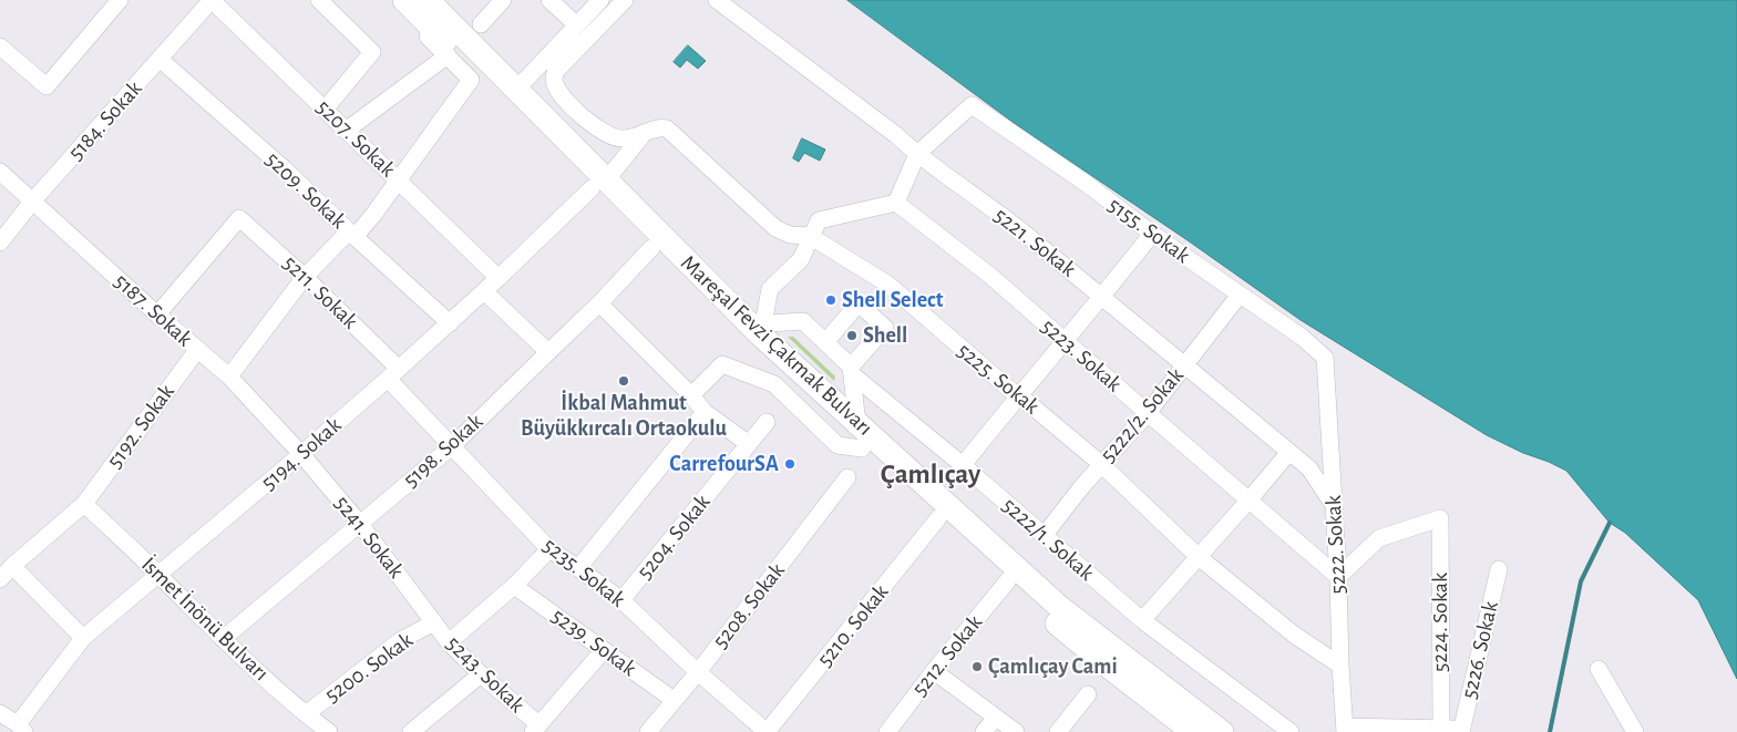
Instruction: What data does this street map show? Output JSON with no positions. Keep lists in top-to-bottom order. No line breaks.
{"streets":{"highway":["Mareşal Fevzi Çakmak Bulvarı"],"street":["5184. Sokak","5207. Sokak","5209. Sokak","5155. Sokak","5221. Sokak","5211. Sokak","5187. Sokak","5223. Sokak","5225. Sokak","5222/2. Sokak","5192. Sokak","5198. Sokak","5194. Sokak","5241. Sokak","5204. Sokak","5222/1. Sokak","5222. Sokak","5235. Sokak","5208. Sokak","İsmet İnönü Bulvarı","5224. Sokak","5210. Sokak","5239. Sokak","5226. Sokak","5212. Sokak","5200. Sokak","5243. Sokak"]},"crossings":[["5184. Sokak","5207. Sokak"],["5184. Sokak","5209. Sokak"],["5184. Sokak","5187. Sokak"],["5207. Sokak","5194. Sokak"],["5209. Sokak","5194. Sokak"],["5155. Sokak","5221. Sokak"],["5155. Sokak","5222/2. Sokak"],["5155. Sokak","5222. Sokak"],["5221. Sokak","5222/2. Sokak"],["5221. Sokak","5222. Sokak"],["5211. Sokak","5187. Sokak"],["5211. Sokak","5194. Sokak"],["5211. Sokak","5235. Sokak"],["5187. Sokak","5192. Sokak"],["5187. Sokak","5194. Sokak"],["5187. Sokak","5241. Sokak"],["Mareşal Fevzi Çakmak Bulvarı","5198. Sokak"],["Mareşal Fevzi Çakmak Bulvarı","5194. Sokak"],["Mareşal Fevzi Çakmak Bulvarı","5222/1. Sokak"],["Mareşal Fevzi Çakmak Bulvarı","5210. Sokak"],["Mareşal Fevzi Çakmak Bulvarı","5212. Sokak"],["5223. Sokak","5222/2. Sokak"],["5223. Sokak","5222. Sokak"],["5223. Sokak","5224. Sokak"],["5225. Sokak","5222/2. Sokak"],["5225. Sokak","5194. Sokak"],["5225. Sokak","5222. Sokak"],["5222/2. Sokak","5222/1. Sokak"],["5192. Sokak","İsmet İnönü Bulvarı"],["5198. Sokak","5241. Sokak"],["5198. Sokak","5235. Sokak"],["5198. Sokak","İsmet İnönü Bulvarı"],["5194. Sokak","5241. Sokak"],["5194. Sokak","5235. Sokak"],["5194. Sokak","İsmet İnönü Bulvarı"],["5241. Sokak","5200. Sokak"],["5241. Sokak","5243. Sokak"],["5204. Sokak","5235. Sokak"],["5222. Sokak","5224. Sokak"],["5235. Sokak","5208. Sokak"],["5235. Sokak","5210. Sokak"],["5235. Sokak","5200. Sokak"],["5208. Sokak","5239. Sokak"],["İsmet İnönü Bulvarı","5200. Sokak"],["5239. Sokak","5200. Sokak"],["5200. Sokak","5243. Sokak"]],"districts":["Çamlıçay"],"places":["Shell Select","Shell","İkbal Mahmut Büyükkırcalı Ortaokulu","CarrefourSA","Çamlıçay Cami"]}
